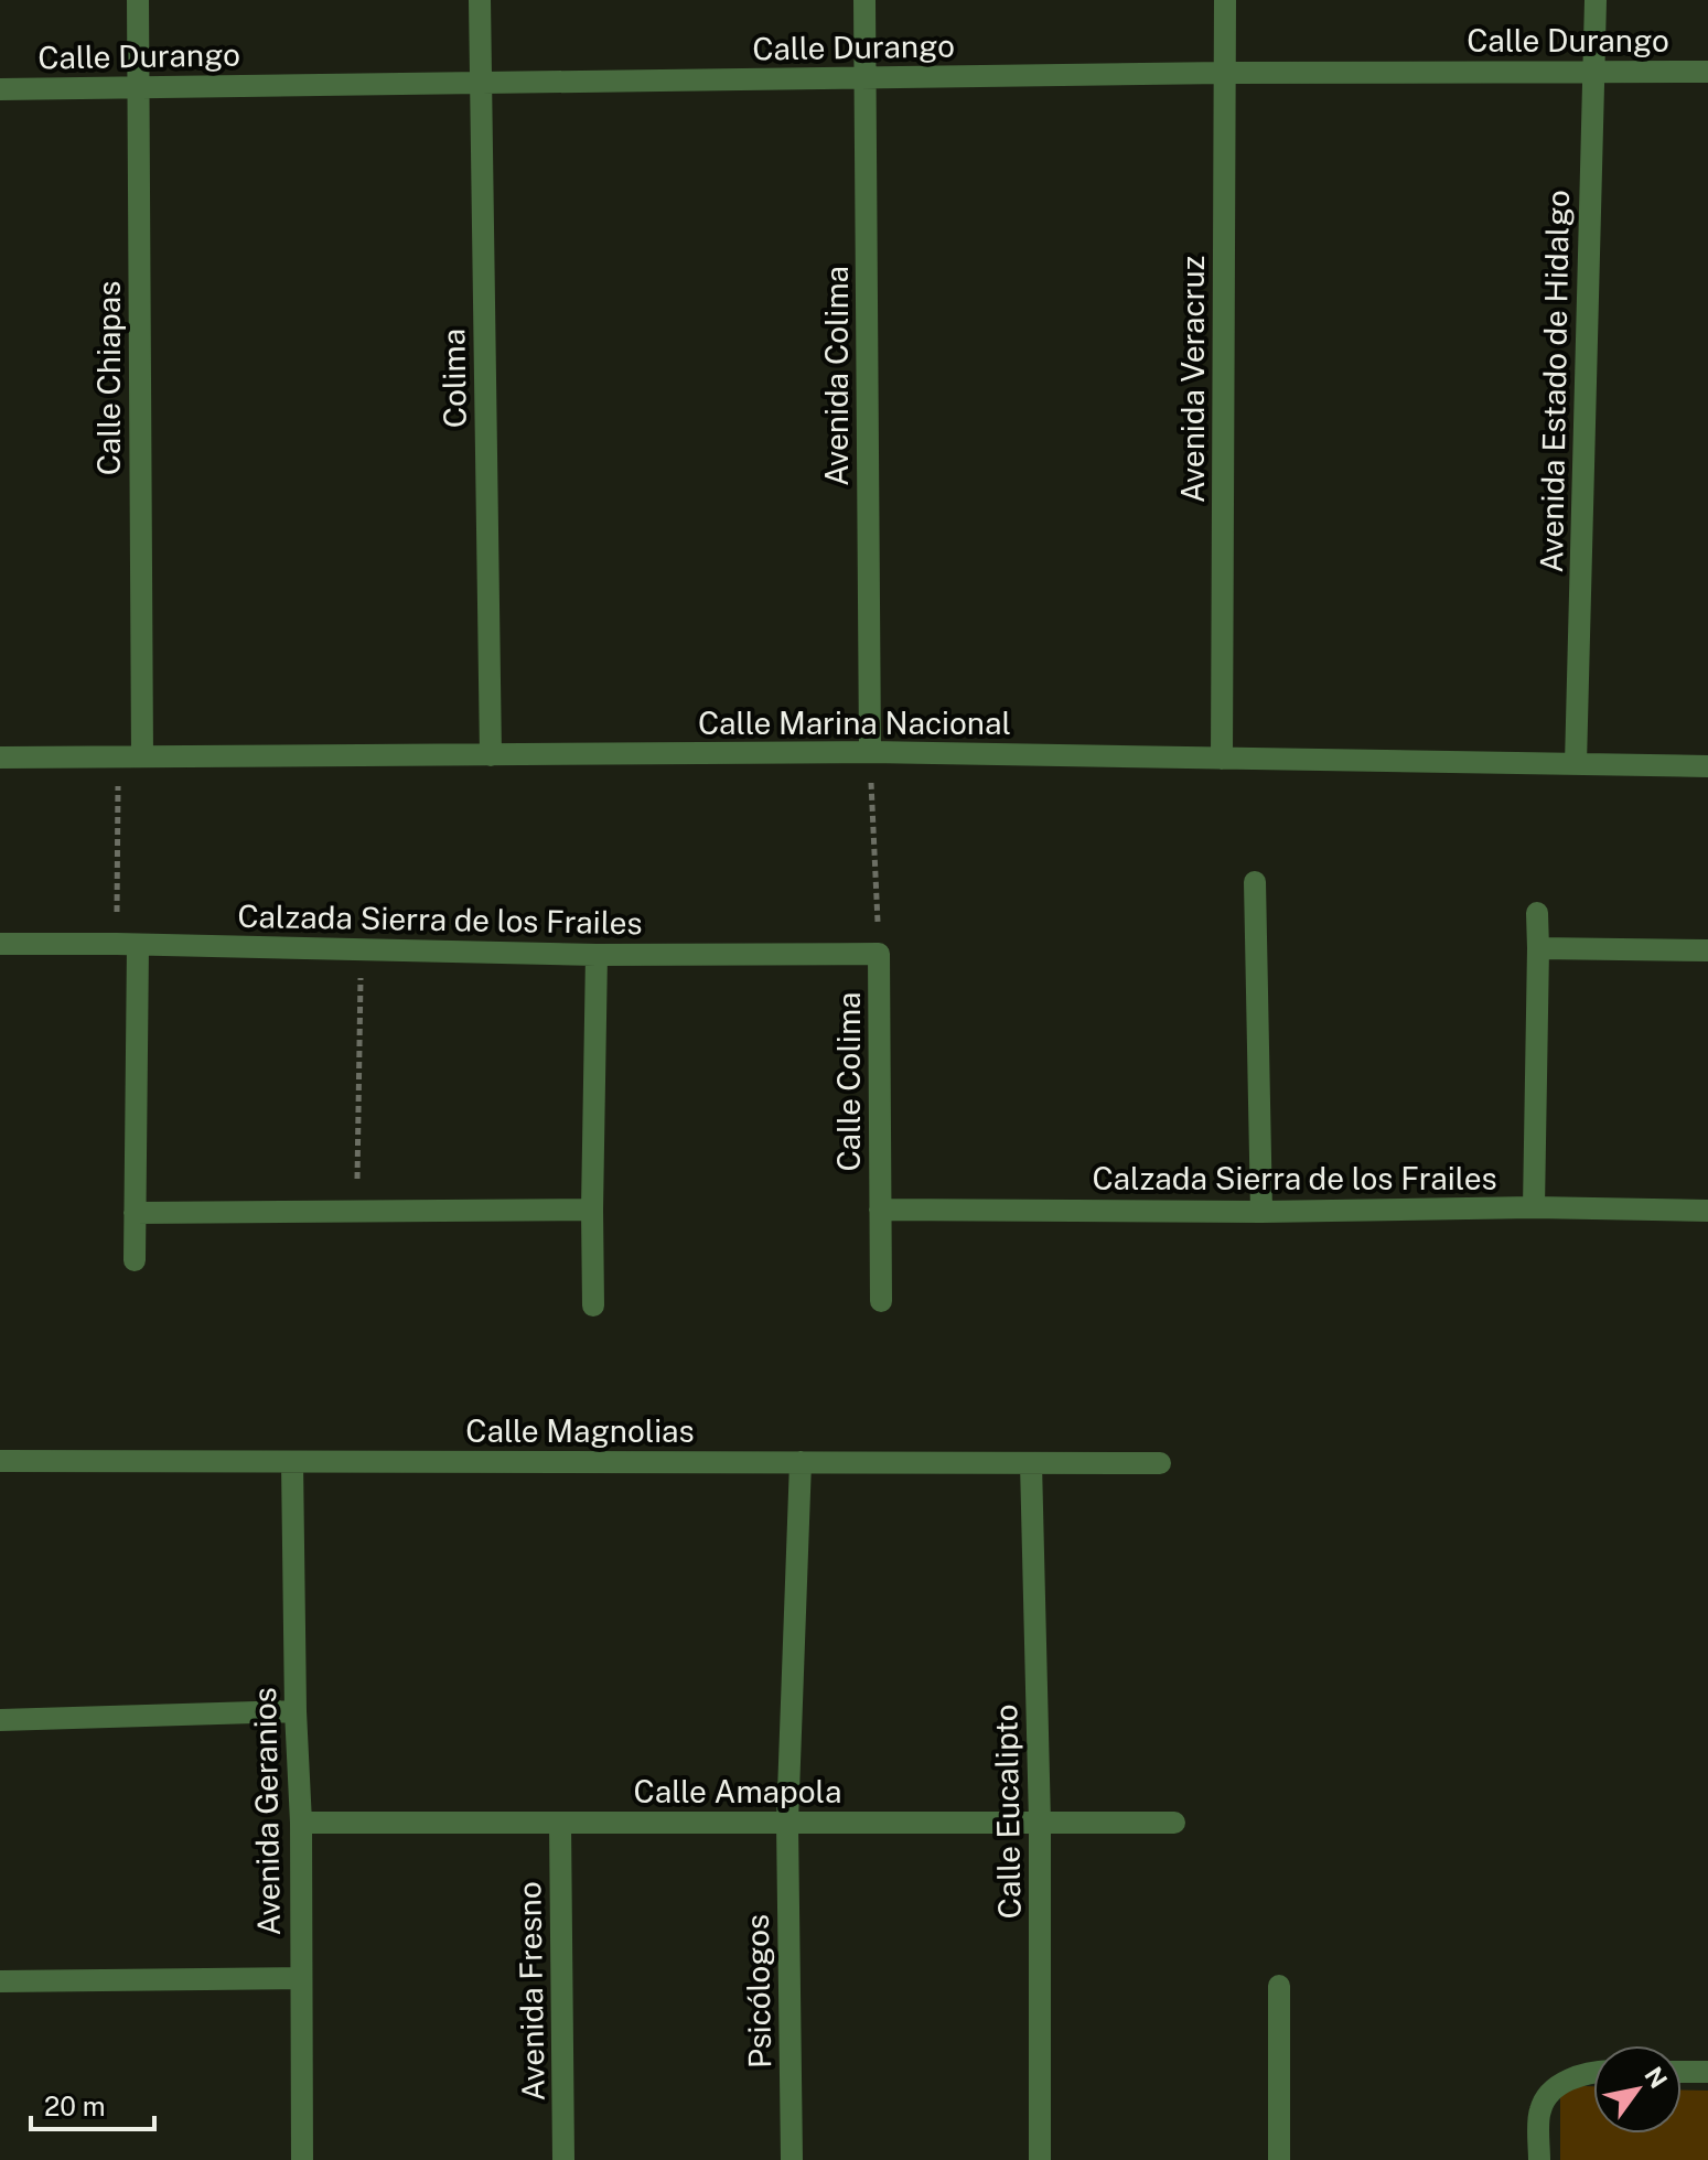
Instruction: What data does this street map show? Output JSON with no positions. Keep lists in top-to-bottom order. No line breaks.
{"streets":{"street":["Calle Durango","Avenida Colima","Calle Chiapas","Colima","Avenida Veracruz","Avenida Estado de Hidalgo","Calle Marina Nacional","Calzada Sierra de los Frailes","Calle Colima","Calle Magnolias","Calle Amapola","Avenida Geranios","Calle Eucalipto","Avenida Fresno","Psicólogos"]},"crossings":[["Calle Durango","Avenida Colima"],["Calle Durango","Calle Chiapas"],["Calle Durango","Colima"],["Calle Durango","Avenida Veracruz"],["Calle Durango","Avenida Estado de Hidalgo"],["Avenida Colima","Calle Marina Nacional"],["Calle Chiapas","Calle Marina Nacional"],["Colima","Calle Marina Nacional"],["Avenida Veracruz","Calle Marina Nacional"],["Avenida Estado de Hidalgo","Calle Marina Nacional"],["Calzada Sierra de los Frailes","Calle Colima"],["Calle Magnolias","Avenida Geranios"],["Calle Magnolias","Calle Eucalipto"],["Calle Magnolias","Psicólogos"],["Calle Amapola","Avenida Geranios"],["Calle Amapola","Calle Eucalipto"],["Calle Amapola","Avenida Fresno"],["Calle Amapola","Psicólogos"]],"scale_bar":"20 m","north":"top right"}
